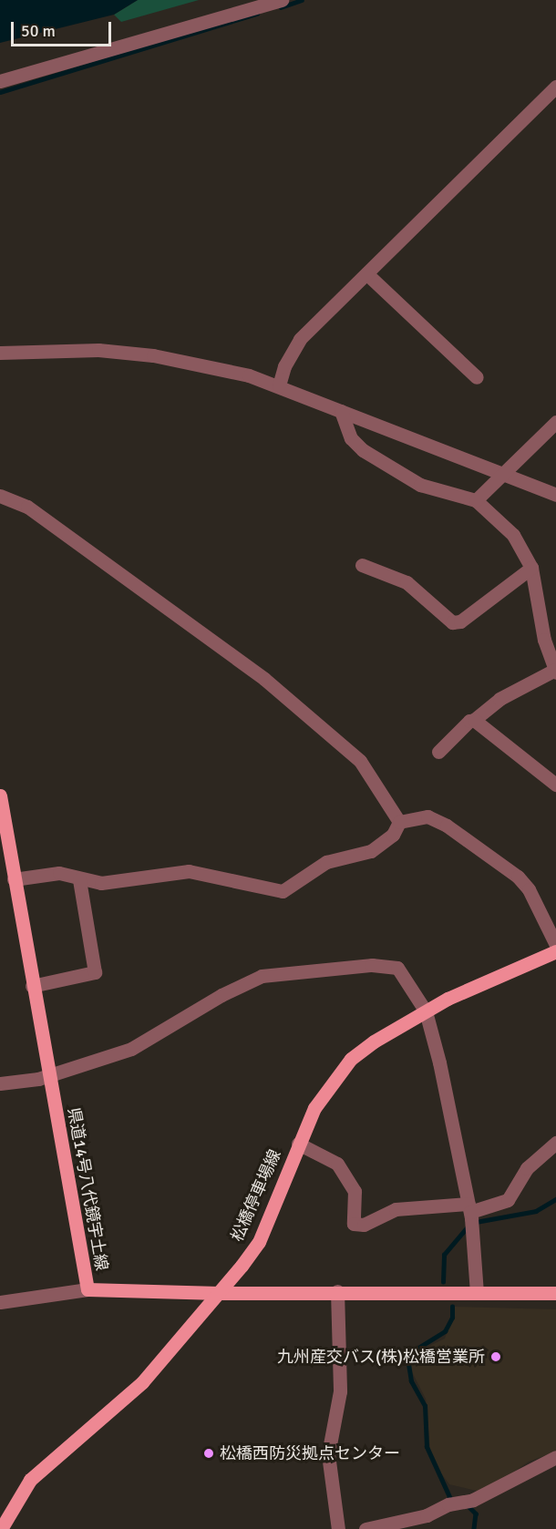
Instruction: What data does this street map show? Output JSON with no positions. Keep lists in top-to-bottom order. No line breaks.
{"streets":{"main road":["県道14号八代鏡宇土線","松橋停車場線"]},"crossings":[["県道14号八代鏡宇土線","松橋停車場線"]],"places":["九州産交バス(株)松橋営業所","松橋西防災拠点センター"],"scale_bar":"50 m"}
